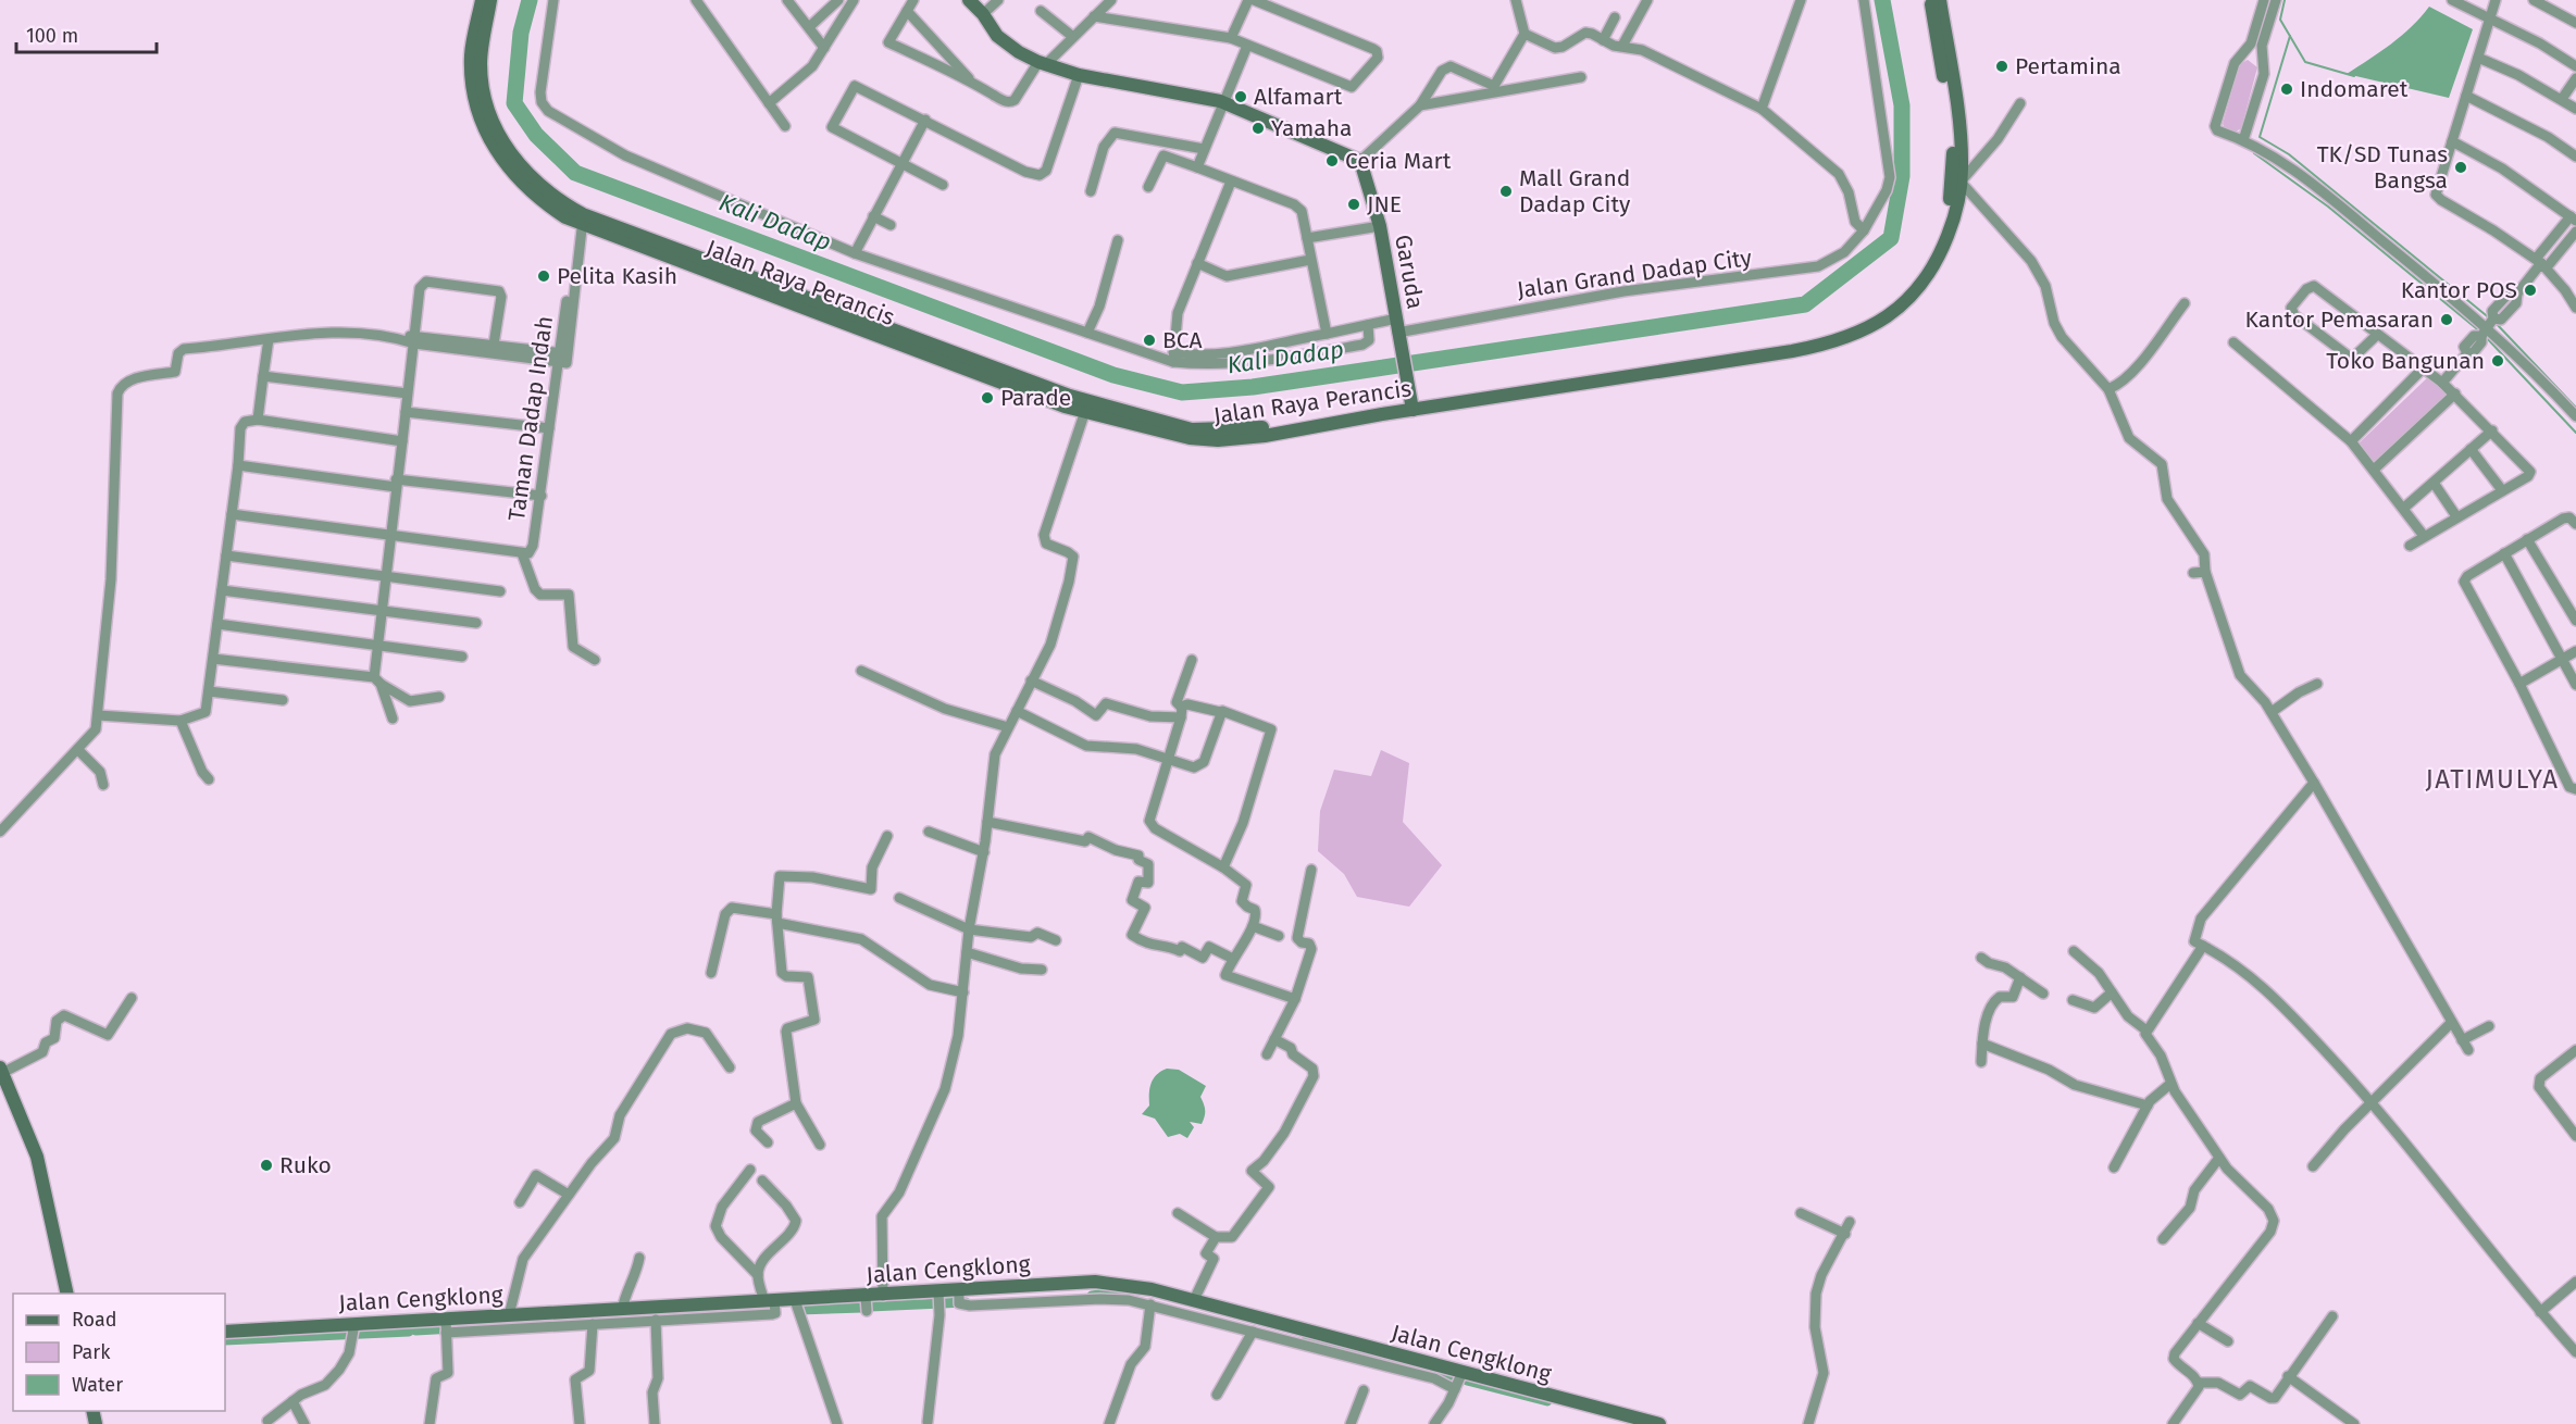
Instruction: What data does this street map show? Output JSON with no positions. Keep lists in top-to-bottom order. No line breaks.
{"streets":{"street":["Garuda","Jalan Grand Dadap City","Jalan Raya Perancis","Taman Dadap Indah","Jalan Cengklong"]},"crossings":[["Garuda","Jalan Grand Dadap City"],["Garuda","Jalan Raya Perancis"],["Jalan Raya Perancis","Taman Dadap Indah"]],"districts":["JATIMULYA"],"water":["Kali Dadap"],"places":["Pertamina","Indomaret","Alfamart","Yamaha","Ceria Mart","TK/SD Tunas Bangsa","Mall Grand Dadap City","JNE","Pelita Kasih","Kantor POS","Kantor Pemasaran","BCA","Toko Bangunan","Parade","Ruko"],"legend":["Road","Park","Water"],"scale_bar":"100 m"}
